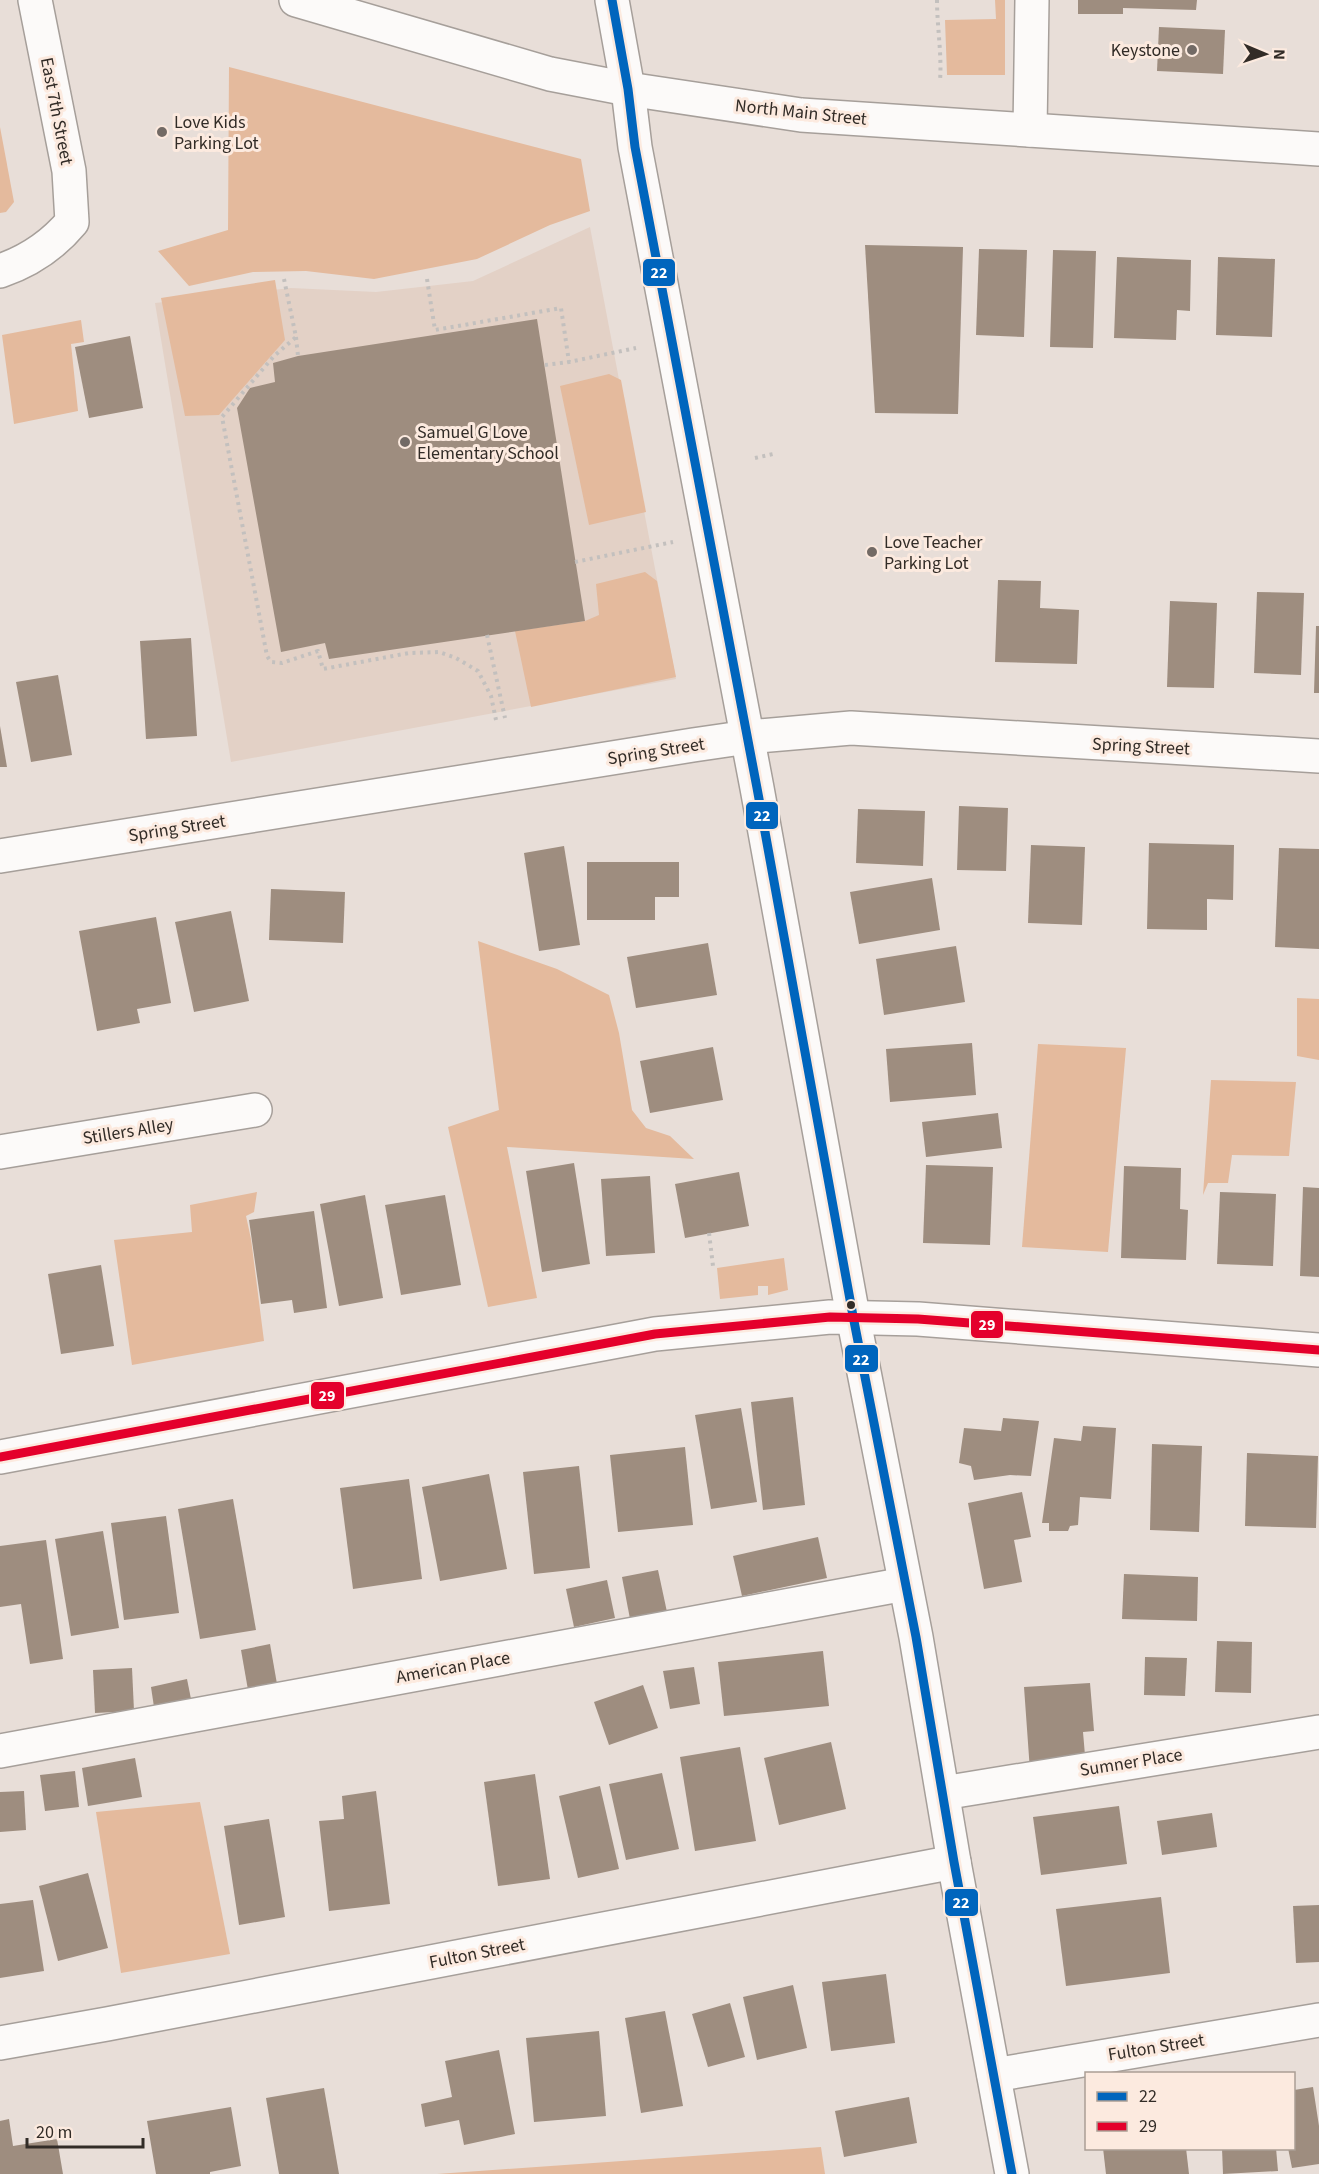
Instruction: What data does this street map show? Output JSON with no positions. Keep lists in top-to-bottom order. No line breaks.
{"streets":{"main road":["East 7th Street","North Main Street","Spring Street","Stillers Alley","American Place","Sumner Place","Fulton Street"]},"places":["Keystone","Love Kids Parking Lot","Samuel G Love Elementary School","Love Teacher Parking Lot"],"lines":["transit line 22","transit line 29"],"legend":["22","29"],"scale_bar":"20 m","north":"right"}
